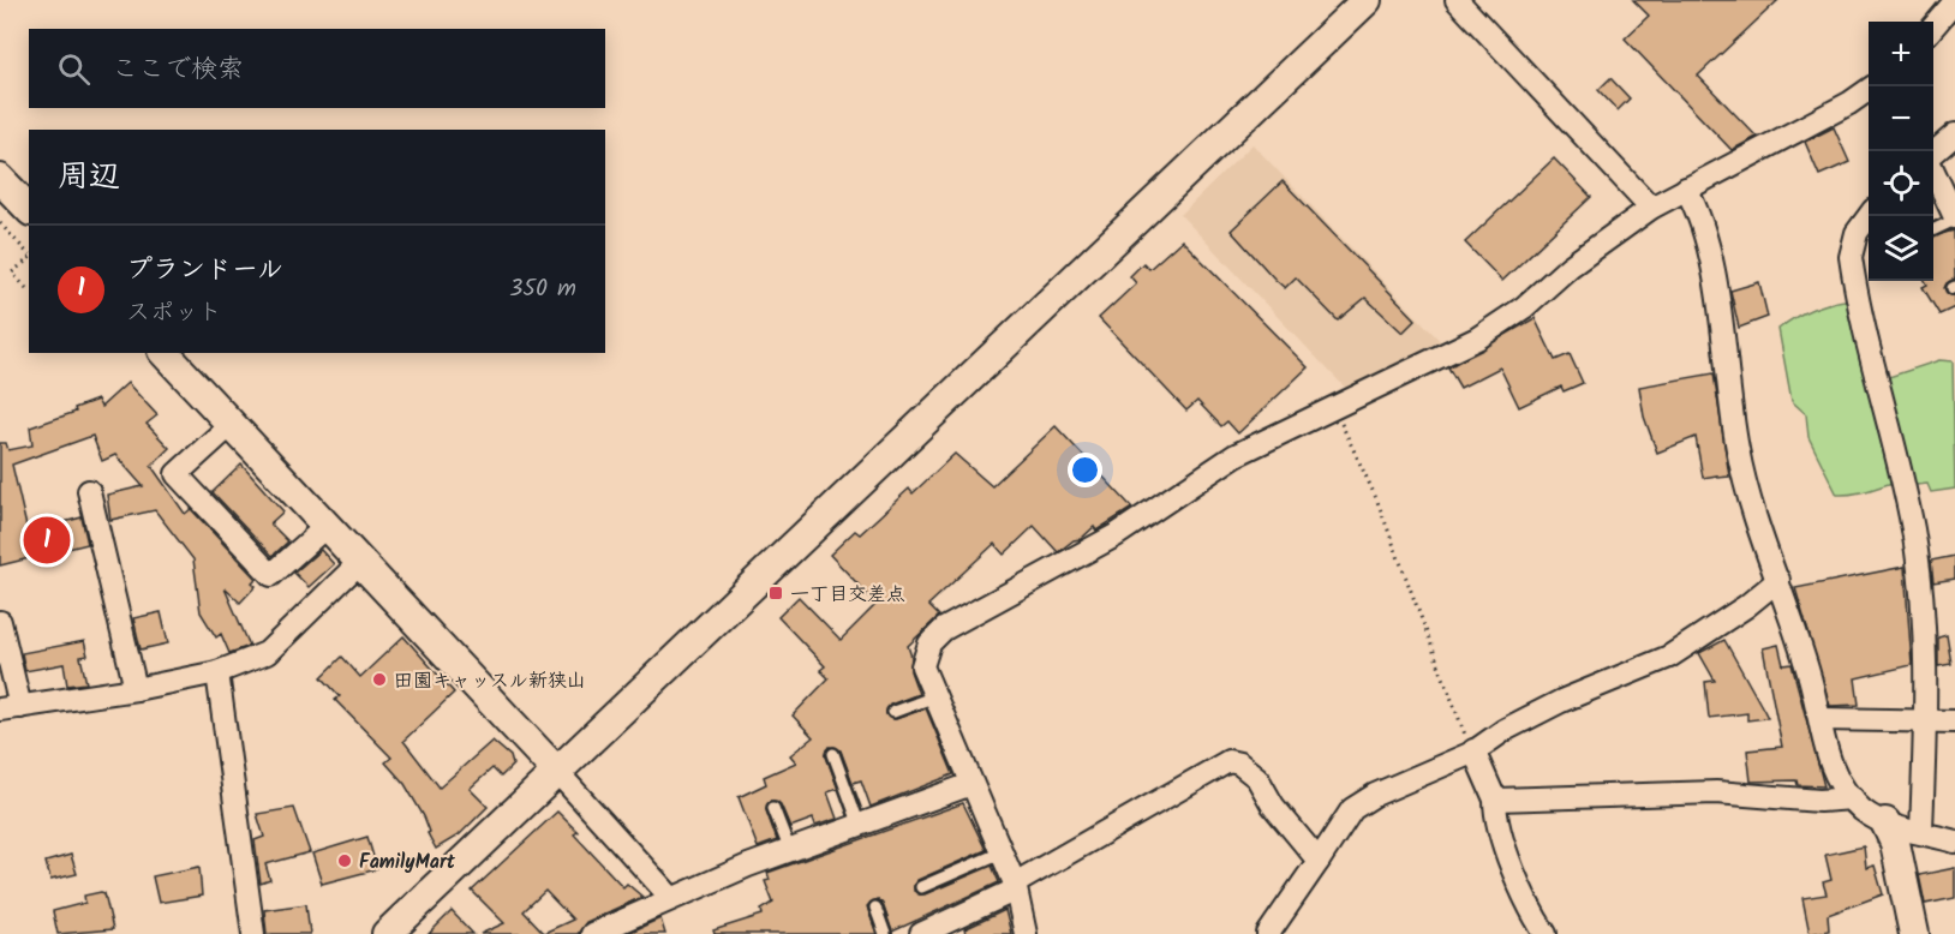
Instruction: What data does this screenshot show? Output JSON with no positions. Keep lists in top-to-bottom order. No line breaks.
{"places":{"transit":["一丁目交差点"],"other":["田園キャッスル新狭山","FamilyMart"]},"page":{"map_buttons":["+","−"],"search":"ここで検索","heading":"周辺","list":[{"mark":"1","name":"プランドール","note":"スポット","value":"350 m"}],"pins":"1"}}
